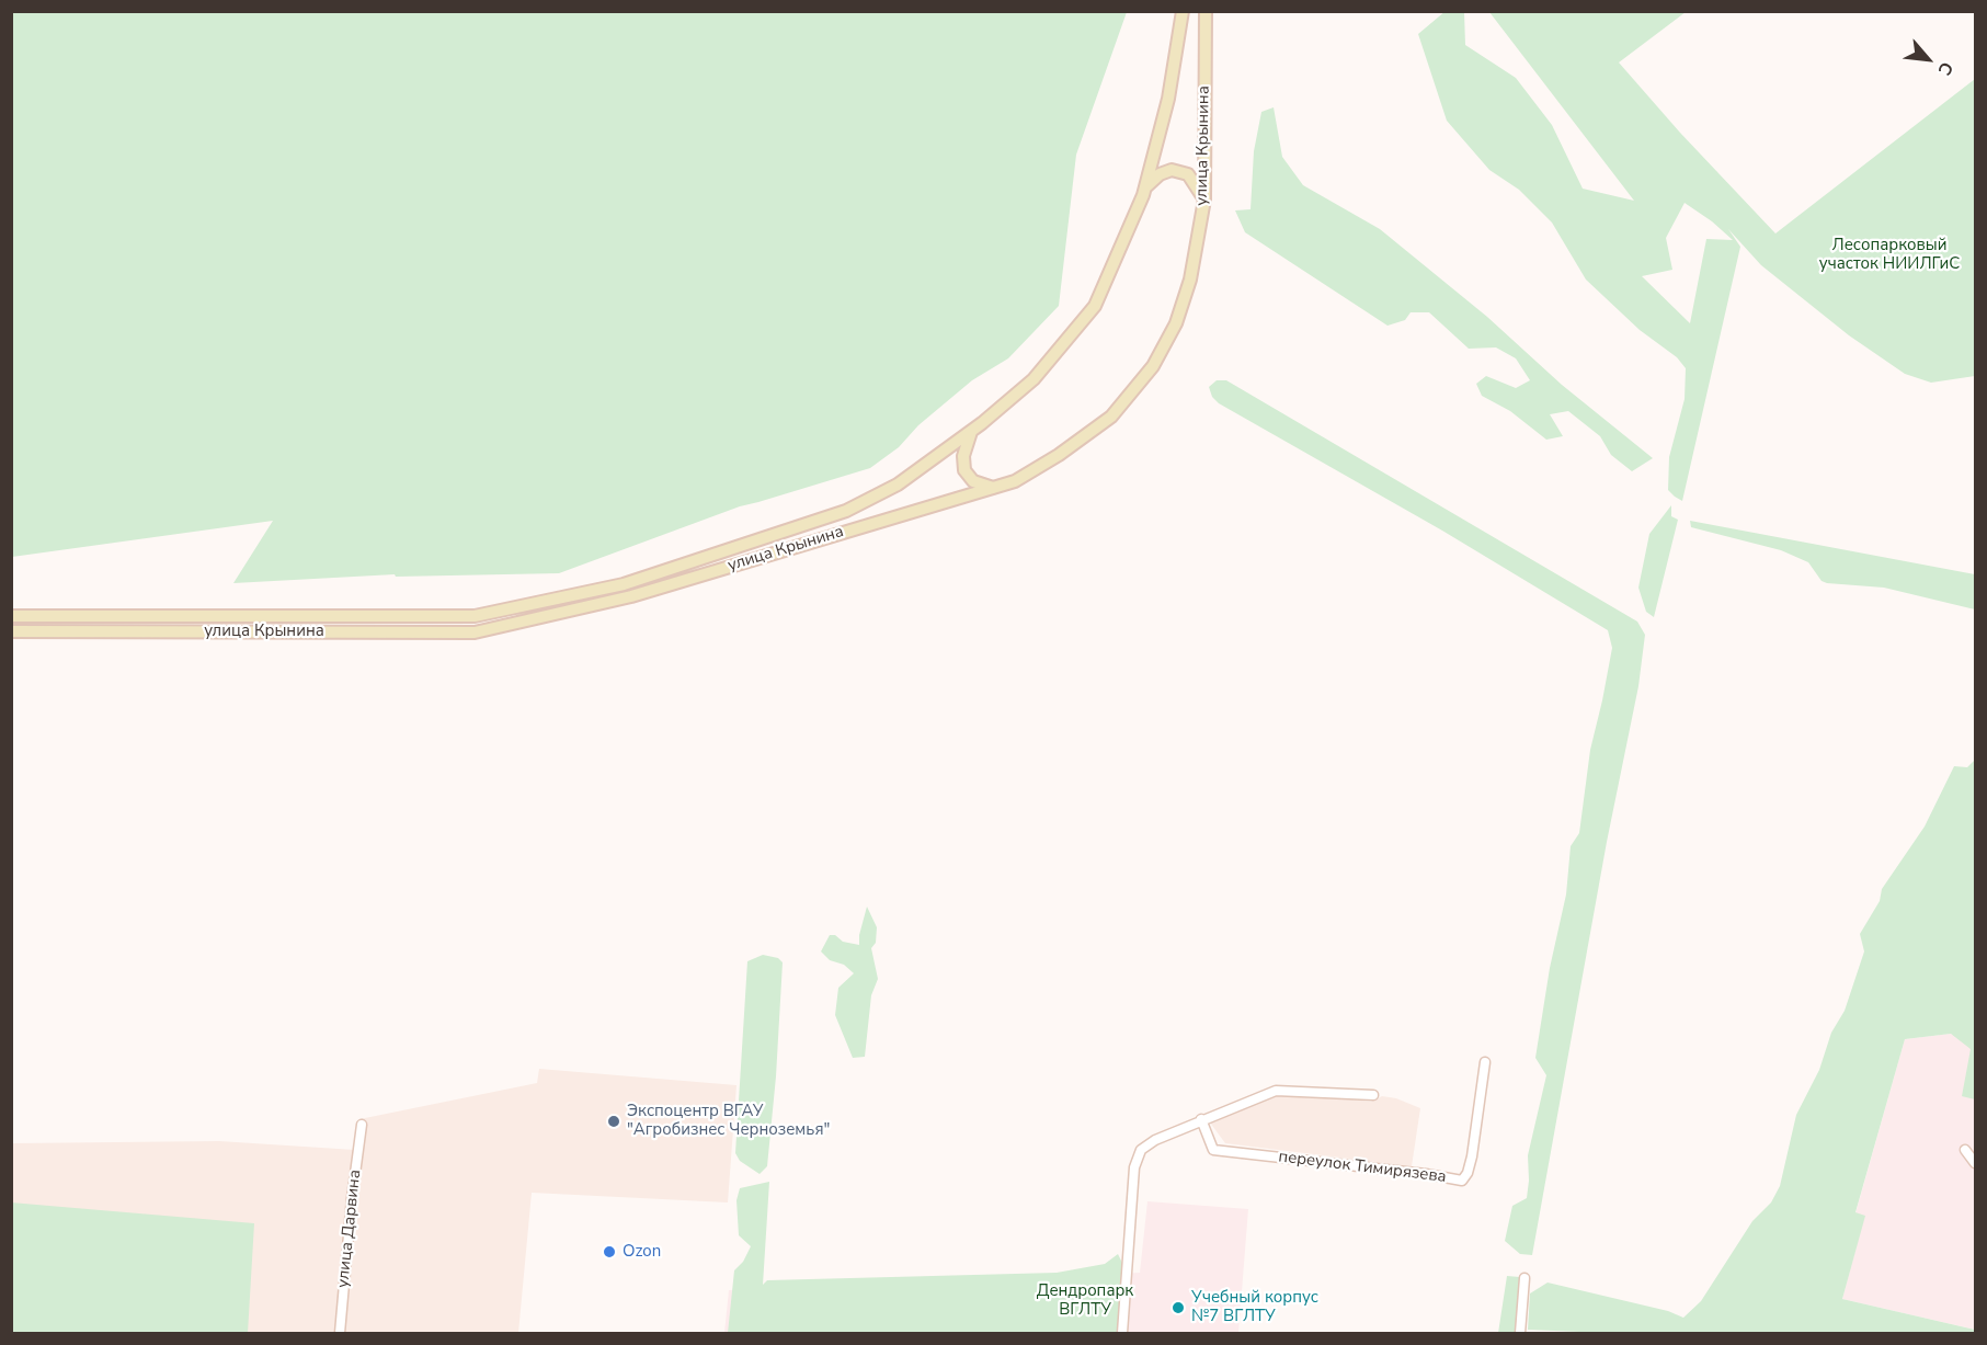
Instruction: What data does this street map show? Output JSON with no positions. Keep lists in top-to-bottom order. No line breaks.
{"streets":{"main road":["улица Крынина"],"street":["переулок Тимирязева","улица Дарвина"]},"parks":["Лесопарковый участок НИИЛГиС","Дендропарк ВГЛТУ"],"places":["Экспоцентр ВГАУ \"Агробизнес Черноземья\"","Ozon","Учебный корпус №7 ВГЛТУ"],"north":"bottom right"}
